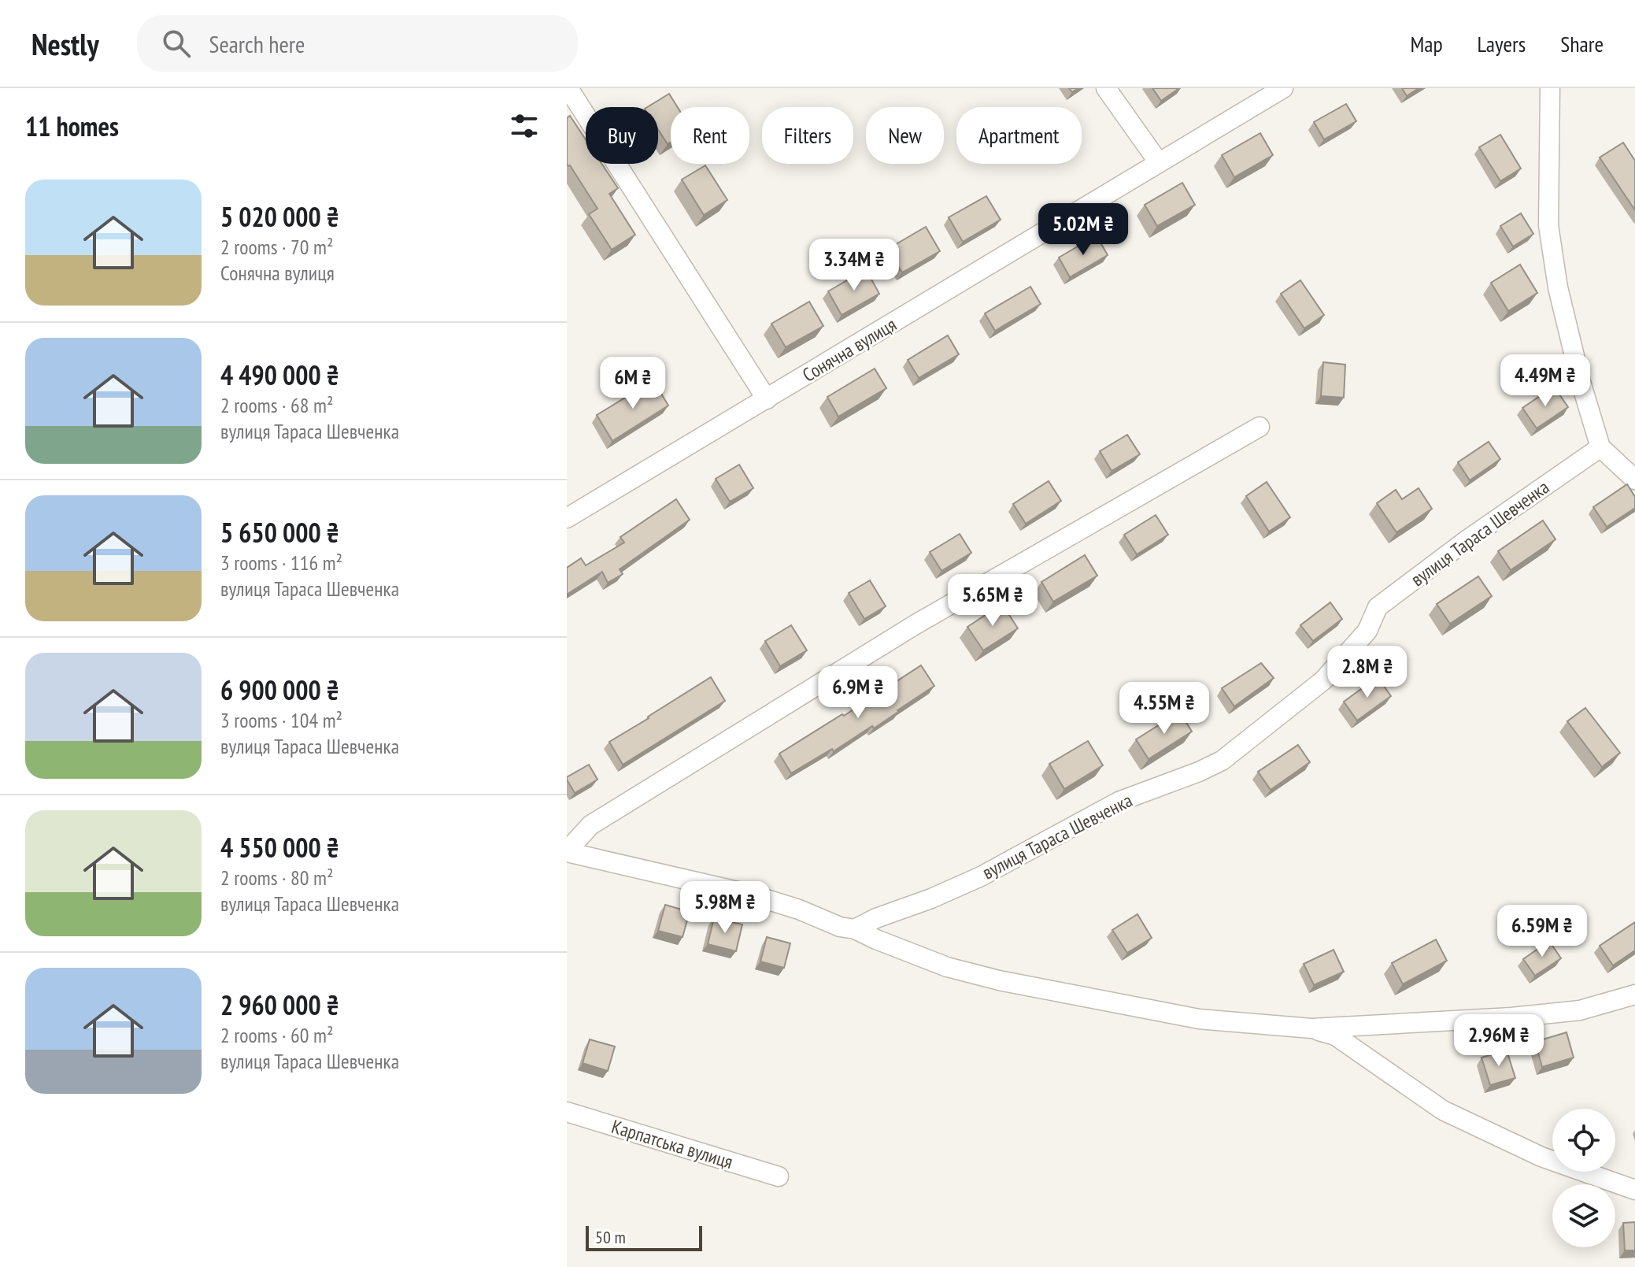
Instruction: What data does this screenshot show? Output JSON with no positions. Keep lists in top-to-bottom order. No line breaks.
{"streets":{"street":["Сонячна вулиця","вулиця Тараса Шевченка","Карпатська вулиця"]},"scale_bar":"50 m","page":{"header":"Nestly","search":"Search here","nav":["Map","Layers","Share"],"heading":"11 homes","chip":["Buy","Rent","Filters","New","Apartment"],"list":[{"name":"5 020 000 ₴","note":"2 rooms · 70 m² · Сонячна вулиця"},{"name":"4 490 000 ₴","note":"2 rooms · 68 m² · вулиця Тараса Шевченка"},{"name":"5 650 000 ₴","note":"3 rooms · 116 m² · вулиця Тараса Шевченка"},{"name":"6 900 000 ₴","note":"3 rooms · 104 m² · вулиця Тараса Шевченка"},{"name":"4 550 000 ₴","note":"2 rooms · 80 m² · вулиця Тараса Шевченка"},{"name":"2 960 000 ₴","note":"2 rooms · 60 m² · вулиця Тараса Шевченка"}],"price":["5.02M ₴","3.34M ₴","4.49M ₴","6M ₴","5.65M ₴","2.8M ₴","6.9M ₴","4.55M ₴","5.98M ₴","6.59M ₴","2.96M ₴"],"scale":"50 m"}}
